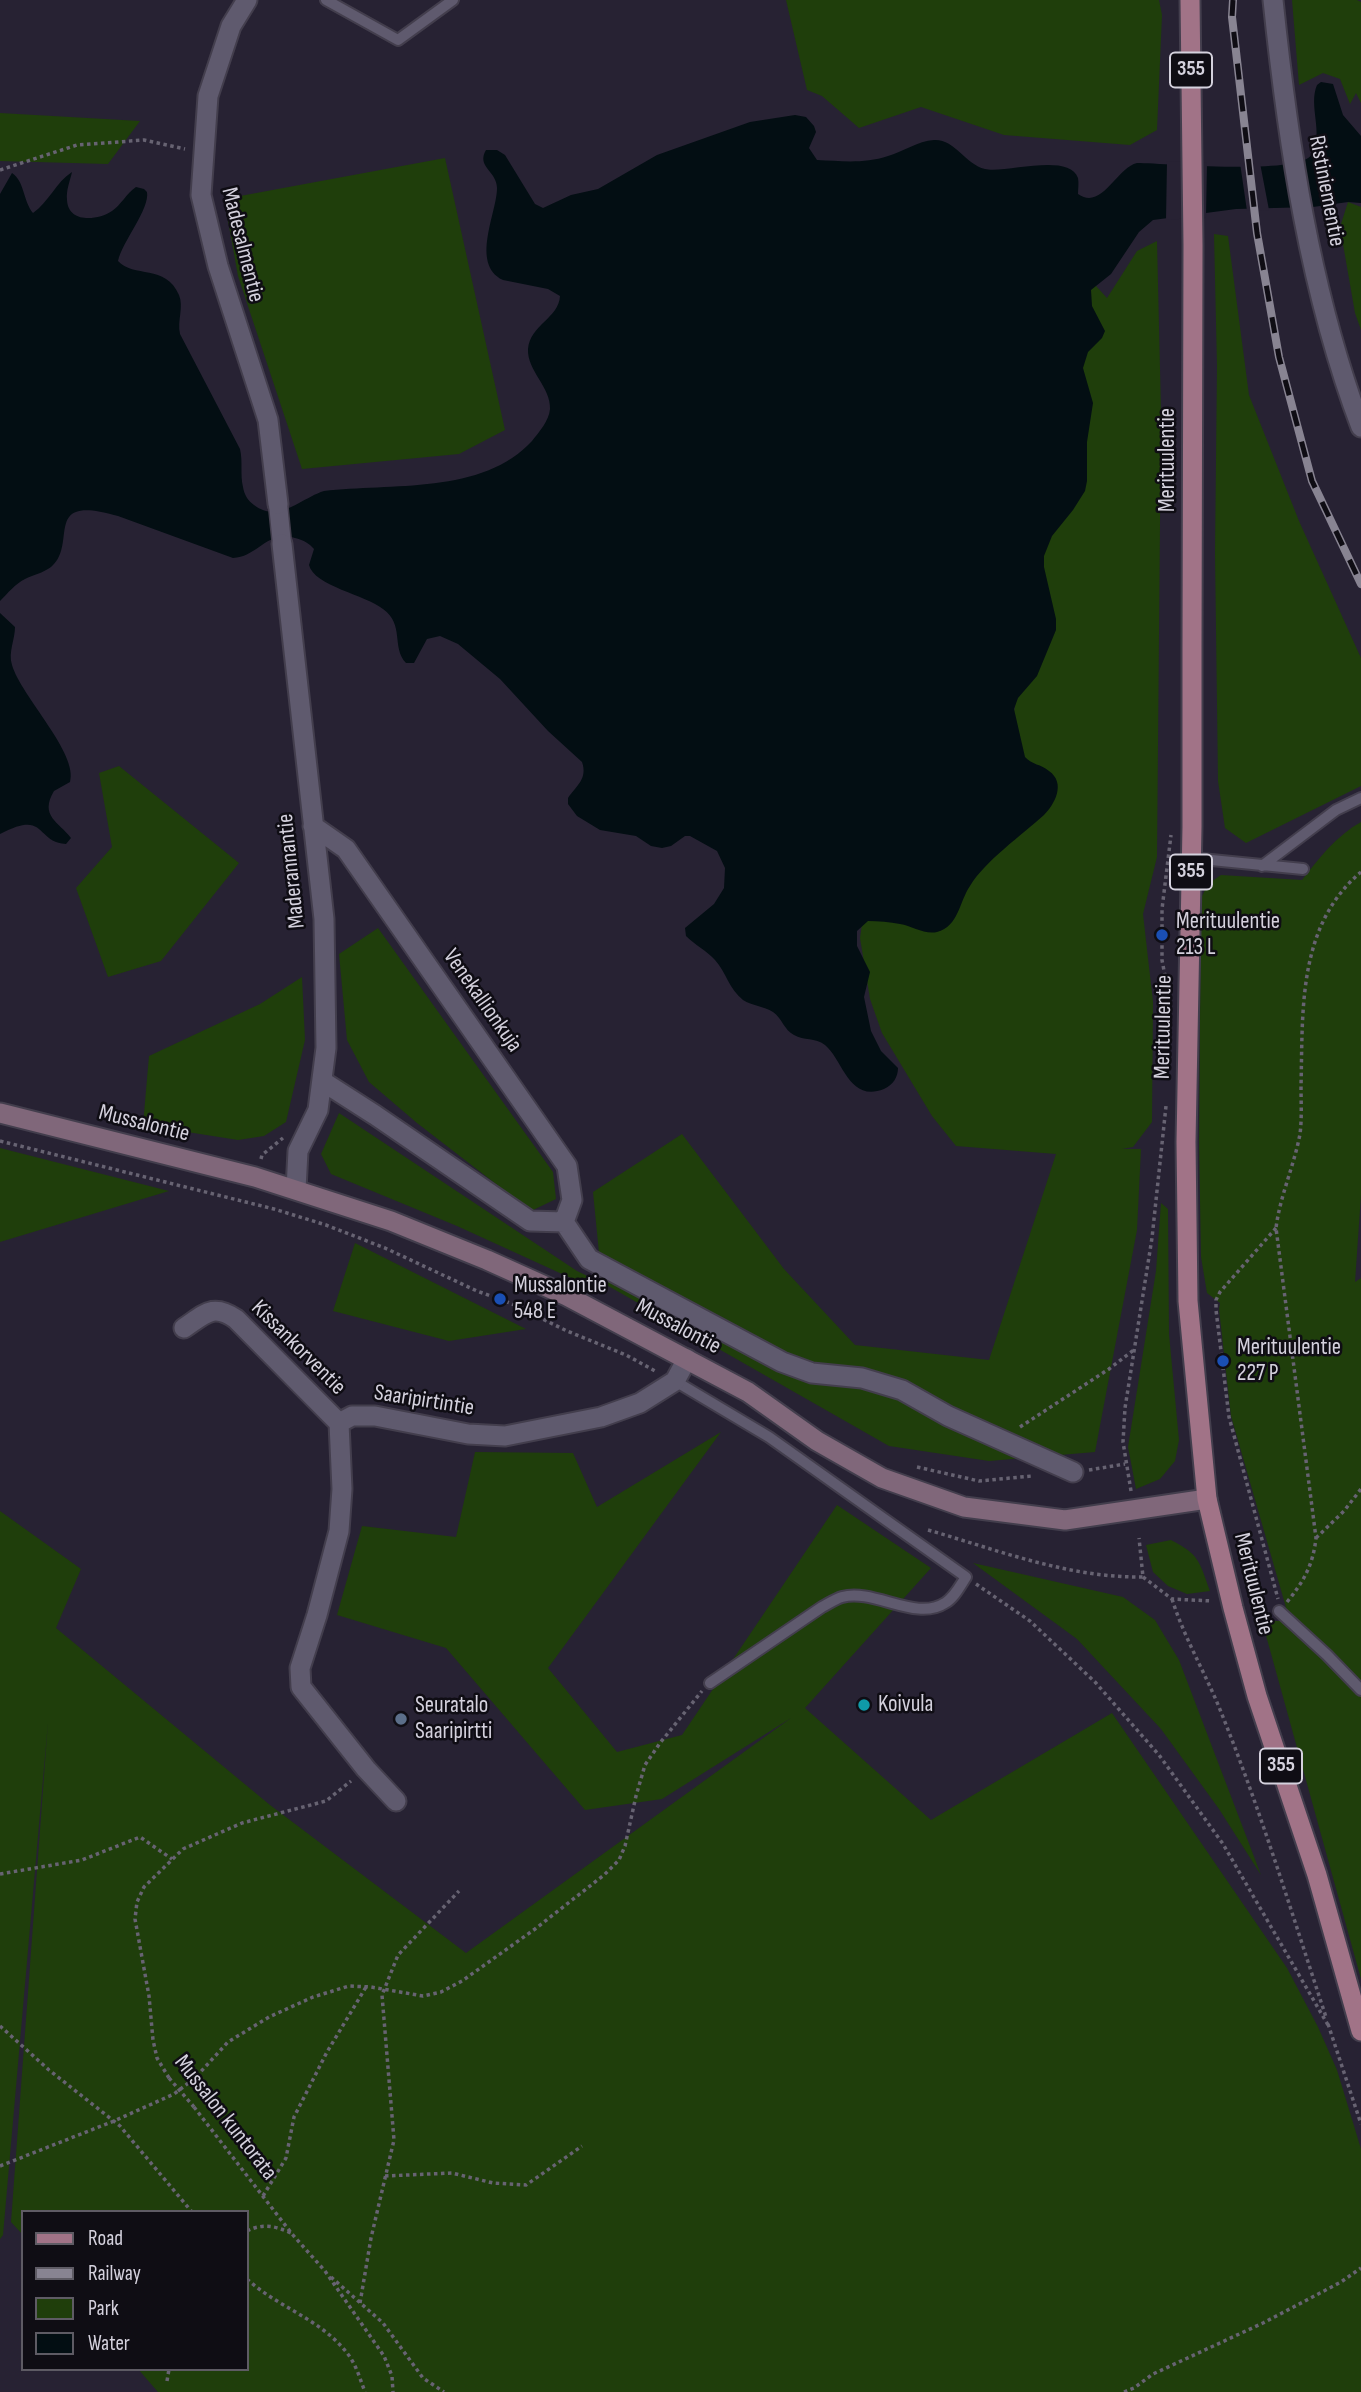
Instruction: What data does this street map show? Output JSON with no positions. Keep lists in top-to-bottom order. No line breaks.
{"streets":{"main road":["355","Merituulentie","Mussalontie"],"street":["Ristiniementie","Madesalmentie","Maderannantie","Venekallionkuja","Kissankorventie","Saaripirtintie"],"path":["Mussalon kuntorata"]},"crossings":[["Merituulentie","Mussalontie"],["Maderannantie","Venekallionkuja"],["Maderannantie","Mussalontie"],["Mussalontie","Saaripirtintie"],["Kissankorventie","Saaripirtintie"]],"places":["Merituulentie 213 L","Mussalontie 548 E","Merituulentie 227 P","Koivula","Seuratalo Saaripirtti"],"legend":["Road","Railway","Park","Water"]}
